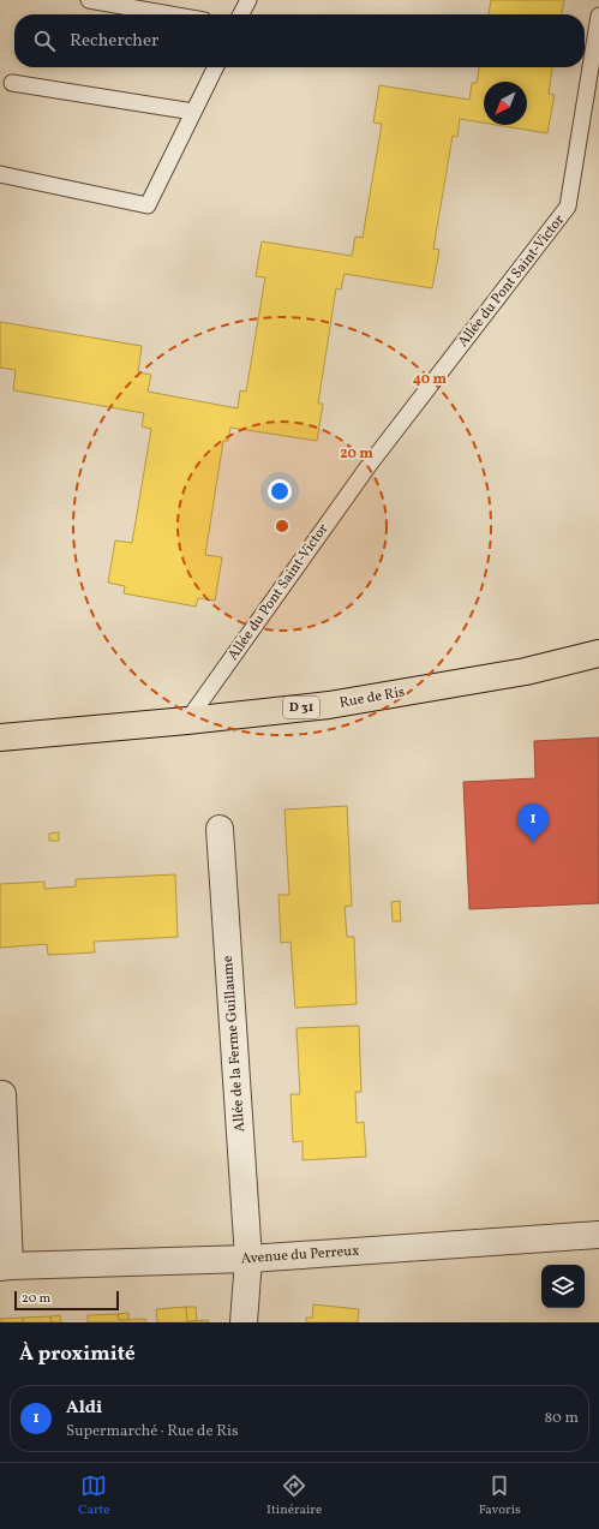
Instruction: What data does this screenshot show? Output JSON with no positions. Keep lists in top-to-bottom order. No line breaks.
{"streets":{"main road":["Rue de Ris","D 31"],"street":["Allée de la Ferme Guillaume","Avenue du Perreux"],"lane":["Allée du Pont Saint-Victor"]},"crossings":[["Allée du Pont Saint-Victor","Rue de Ris"],["Allée de la Ferme Guillaume","Avenue du Perreux"]],"scale_bar":"20 m","north":"bottom left","page":{"search":"Rechercher","pins":"1","scale":"20 m","heading":"À proximité","list":[{"mark":"1","name":"Aldi","note":"Supermarché · Rue de Ris","value":"80 m"}],"nav":["Carte","Itinéraire","Favoris"]},"rings":["40 m","20 m"]}
